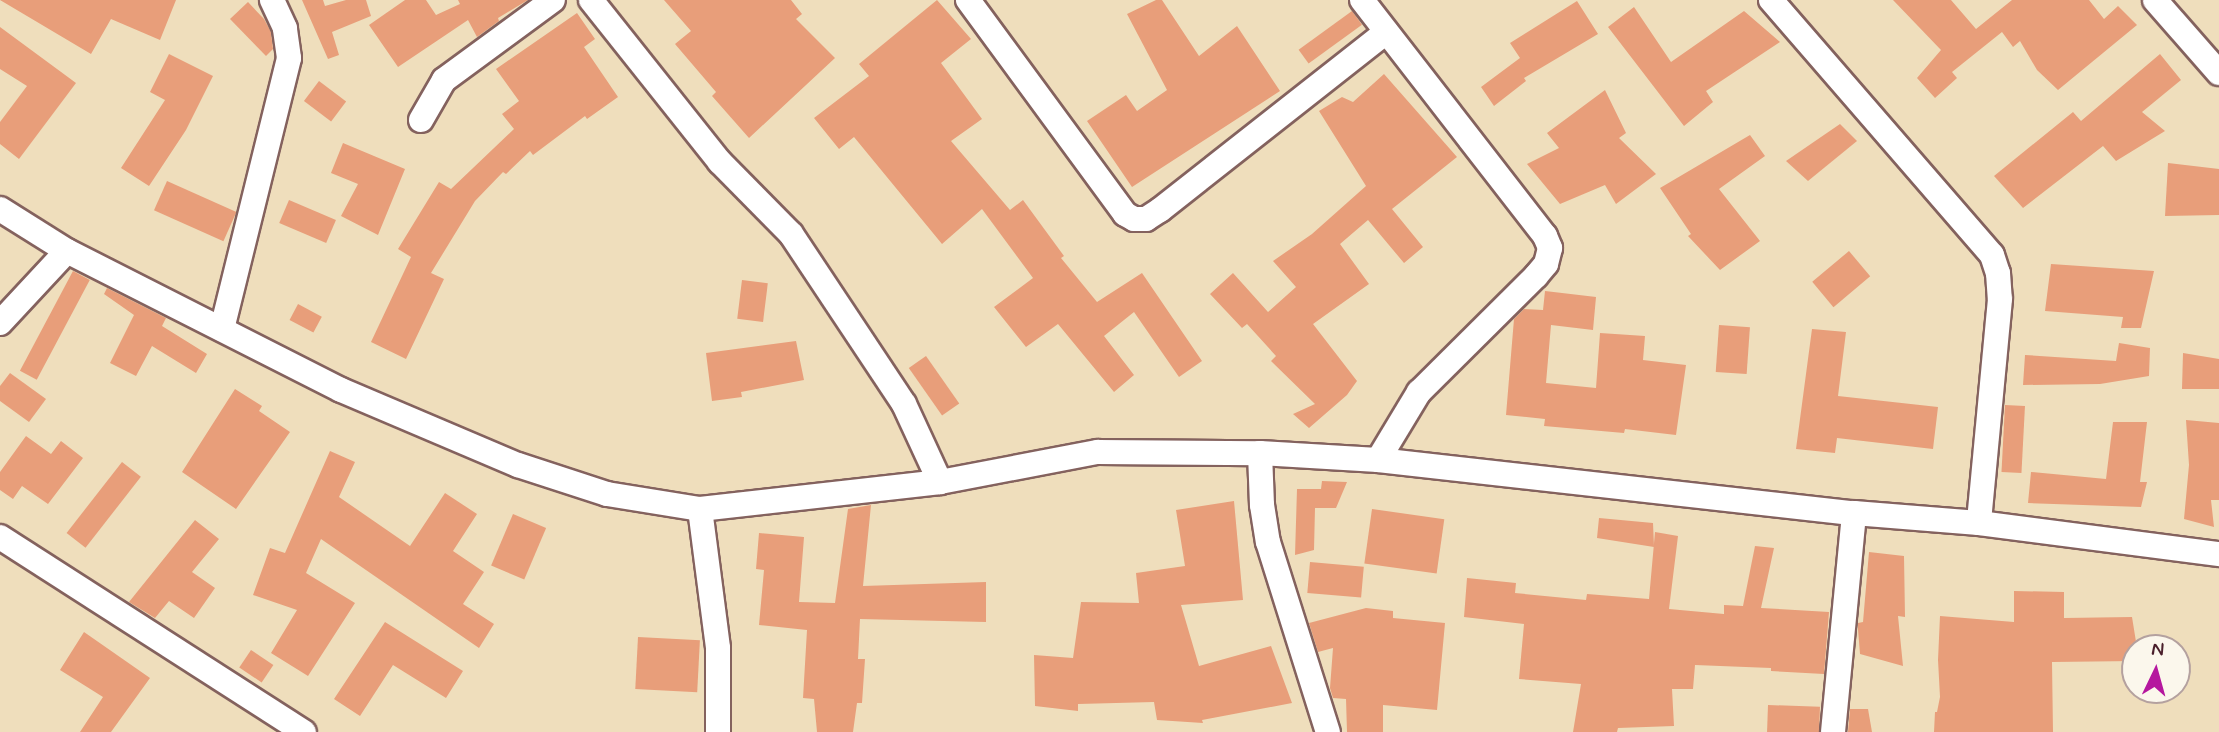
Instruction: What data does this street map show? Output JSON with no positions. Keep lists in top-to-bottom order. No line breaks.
{"north":"top"}
